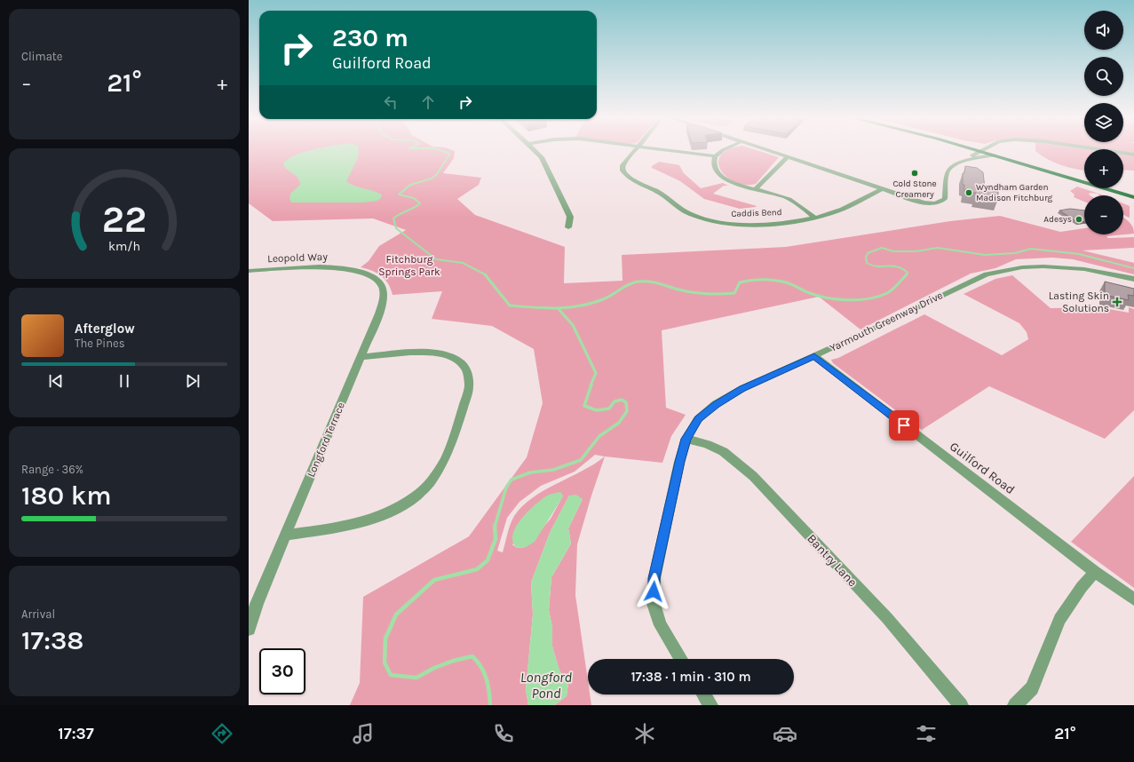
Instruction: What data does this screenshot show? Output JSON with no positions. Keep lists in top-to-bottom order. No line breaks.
{"streets":{"street":["Caddis Bend","Leopold Way","Yarmouth Greenway Drive","Longford Terrace","Guilford Road","Bantry Lane"]},"crossings":[["Leopold Way","Longford Terrace"],["Yarmouth Greenway Drive","Guilford Road"],["Yarmouth Greenway Drive","Bantry Lane"]],"water":["Longford Pond"],"parks":["Fitchburg Springs Park"],"places":{"other":["Cold Stone Creamery","Wyndham Garden Madison Fitchburg","Adesys"],"health":["Lasting Skin Solutions"]},"page":{"tile":["Climate",["Range · 36%","180 km"],["Arrival","17:38"]],"map_buttons":["+","−"],"turn":["230 m","Guilford Road"],"heat":["−","21°","+"],"song":["Afterglow","The Pines"],"limit":"30","trip":"17:38 · 1 min · 310 m","tabs":["17:37","21°"],"gauge":["22","km/h"]}}
